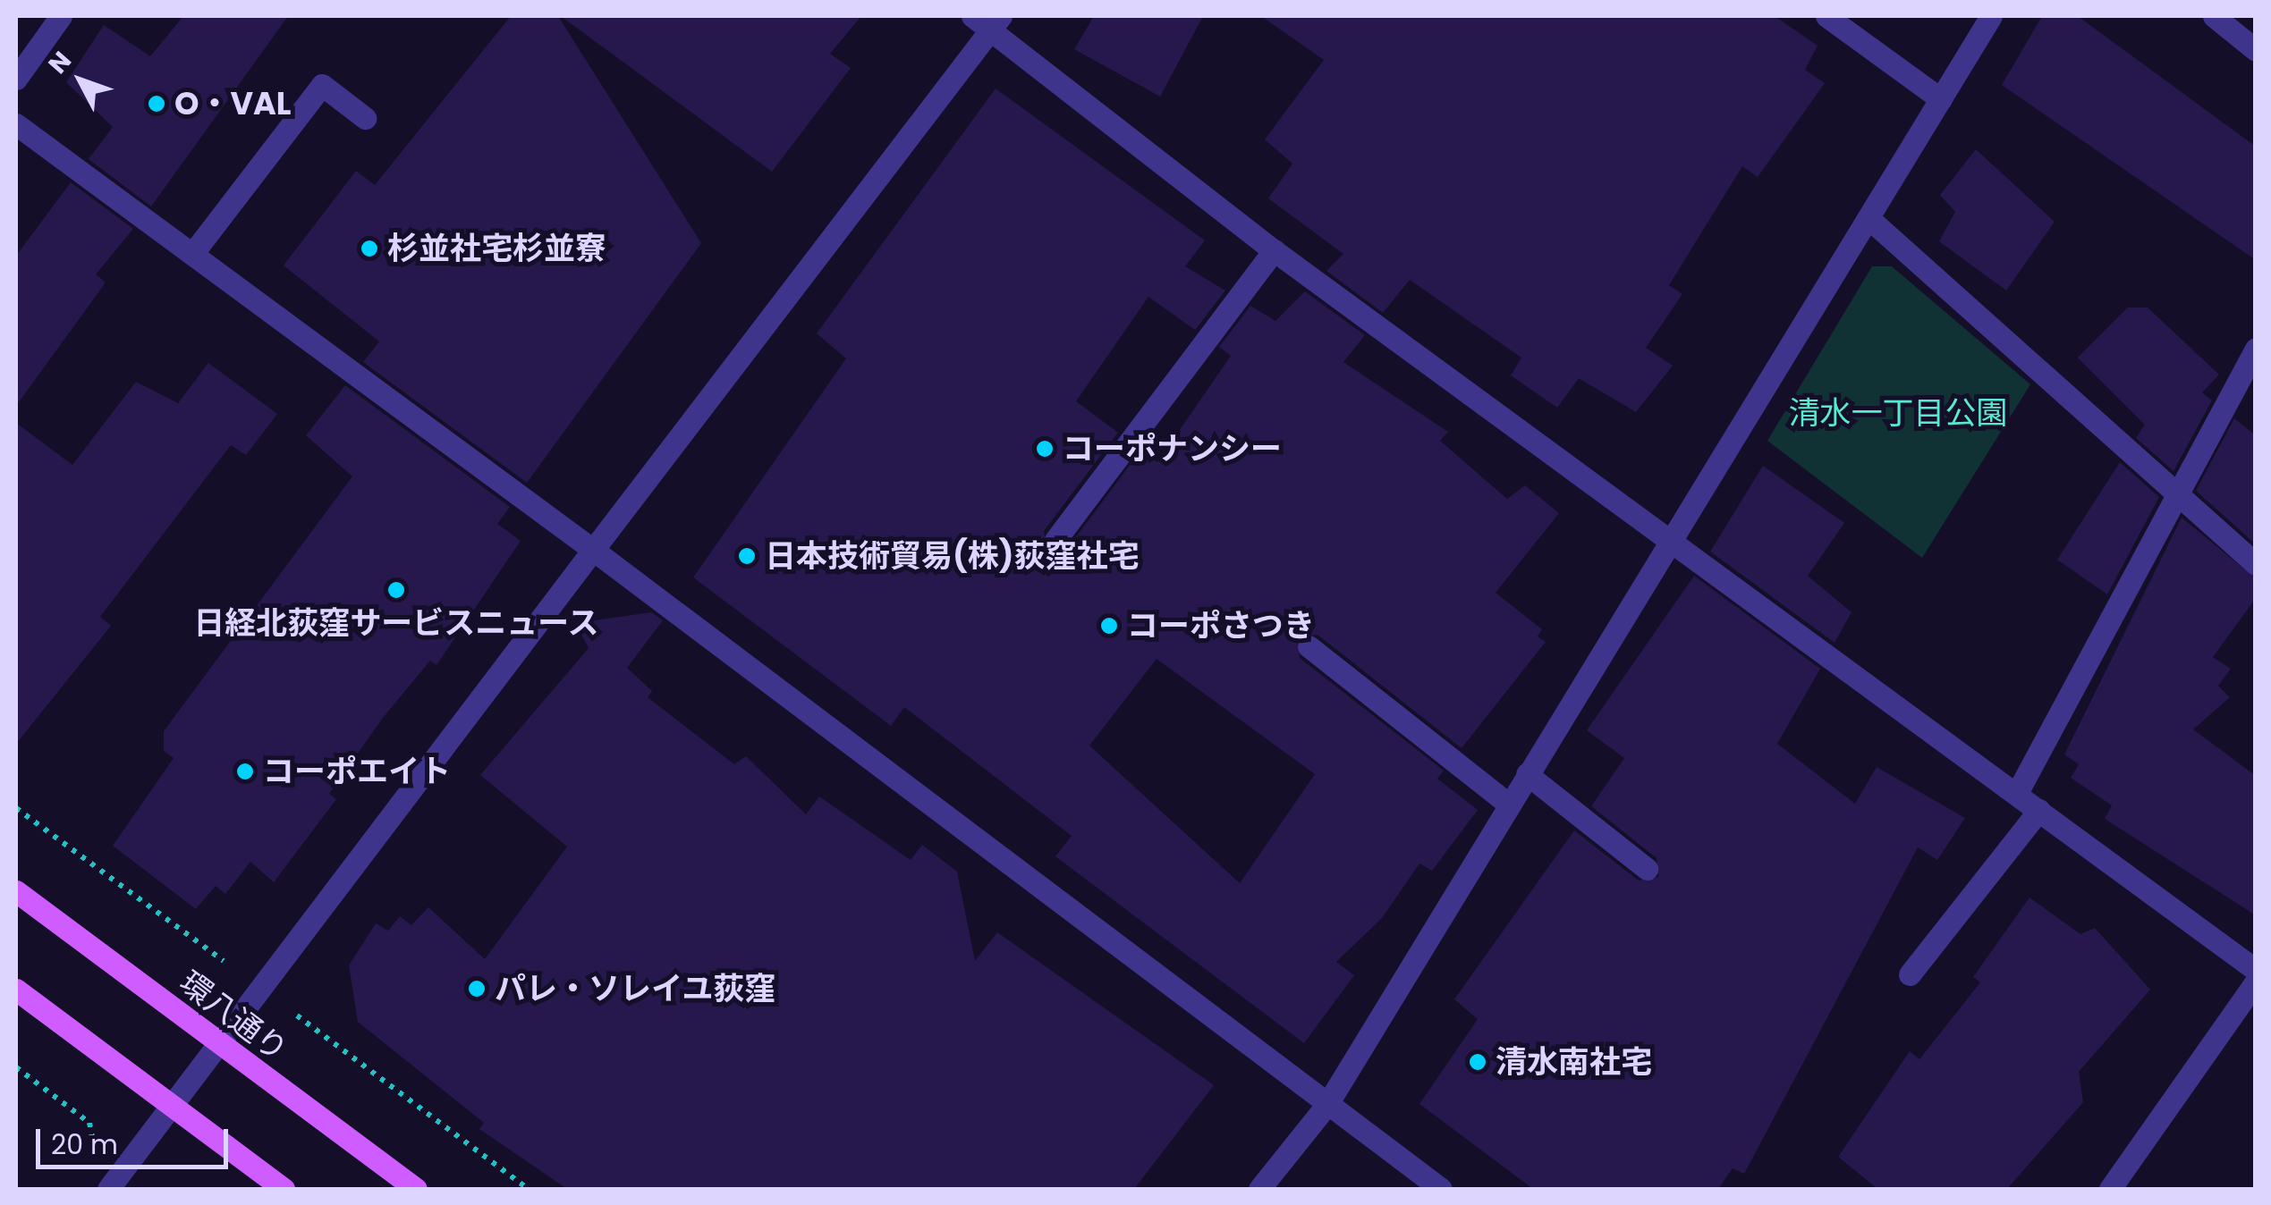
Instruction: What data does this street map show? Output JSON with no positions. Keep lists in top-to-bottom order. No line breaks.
{"streets":{"main road":["環八通り"]},"parks":["清水一丁目公園"],"places":["O・VAL","杉並社宅杉並寮","コーポナンシー","日本技術貿易(株)荻窪社宅","日経北荻窪サービスニュース","コーポさつき","コーポエイト","パレ・ソレイユ荻窪","清水南社宅"],"scale_bar":"20 m","north":"top left"}
